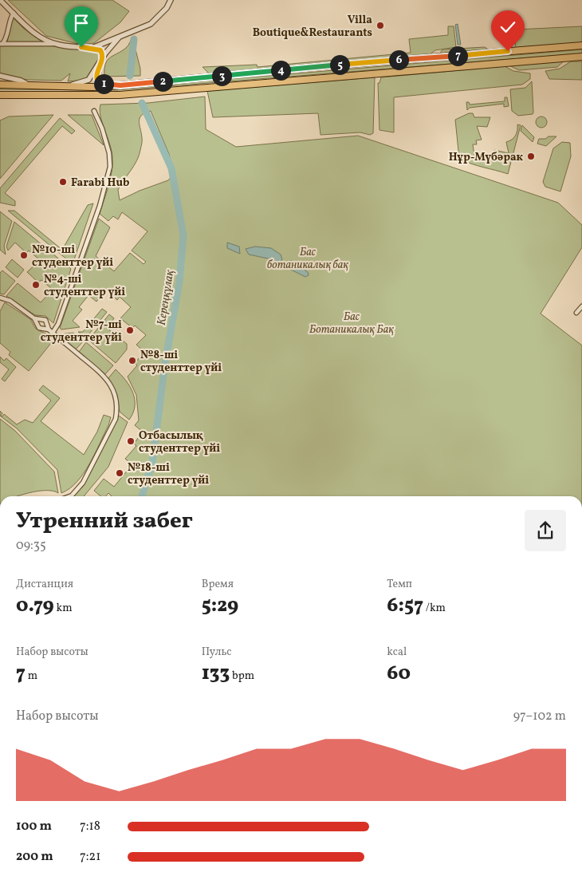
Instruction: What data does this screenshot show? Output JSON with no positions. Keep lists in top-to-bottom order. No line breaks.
{"water":["Кереңқұлақ"],"parks":["Бас ботаникалық бақ","Бас Ботаникалық Бақ"],"places":["Villa Boutique&Restaurants","Нұр-Мүбәрак","Farabi Hub","№10-ші студенттер үйі","№4-ші студенттер үйі","№7-ші студенттер үйі","№8-ші студенттер үйі","Отбасылық студенттер үйі","№18-ші студенттер үйі"],"page":{"pins":["7","6","5","4","3","2","1"],"heading":["Утренний забег","09:35"],"stats":[["Дистанция","0.79 km"],["Время","5:29"],["Темп","6:57 /km"],["Набор высоты","7 m"],["Пульс","133 bpm"],["kcal","60"]],"chart":["Набор высоты","97–102 m"],"list":[{"name":"100 m","note":"7:18"},{"name":"200 m","note":"7:21"}]}}
